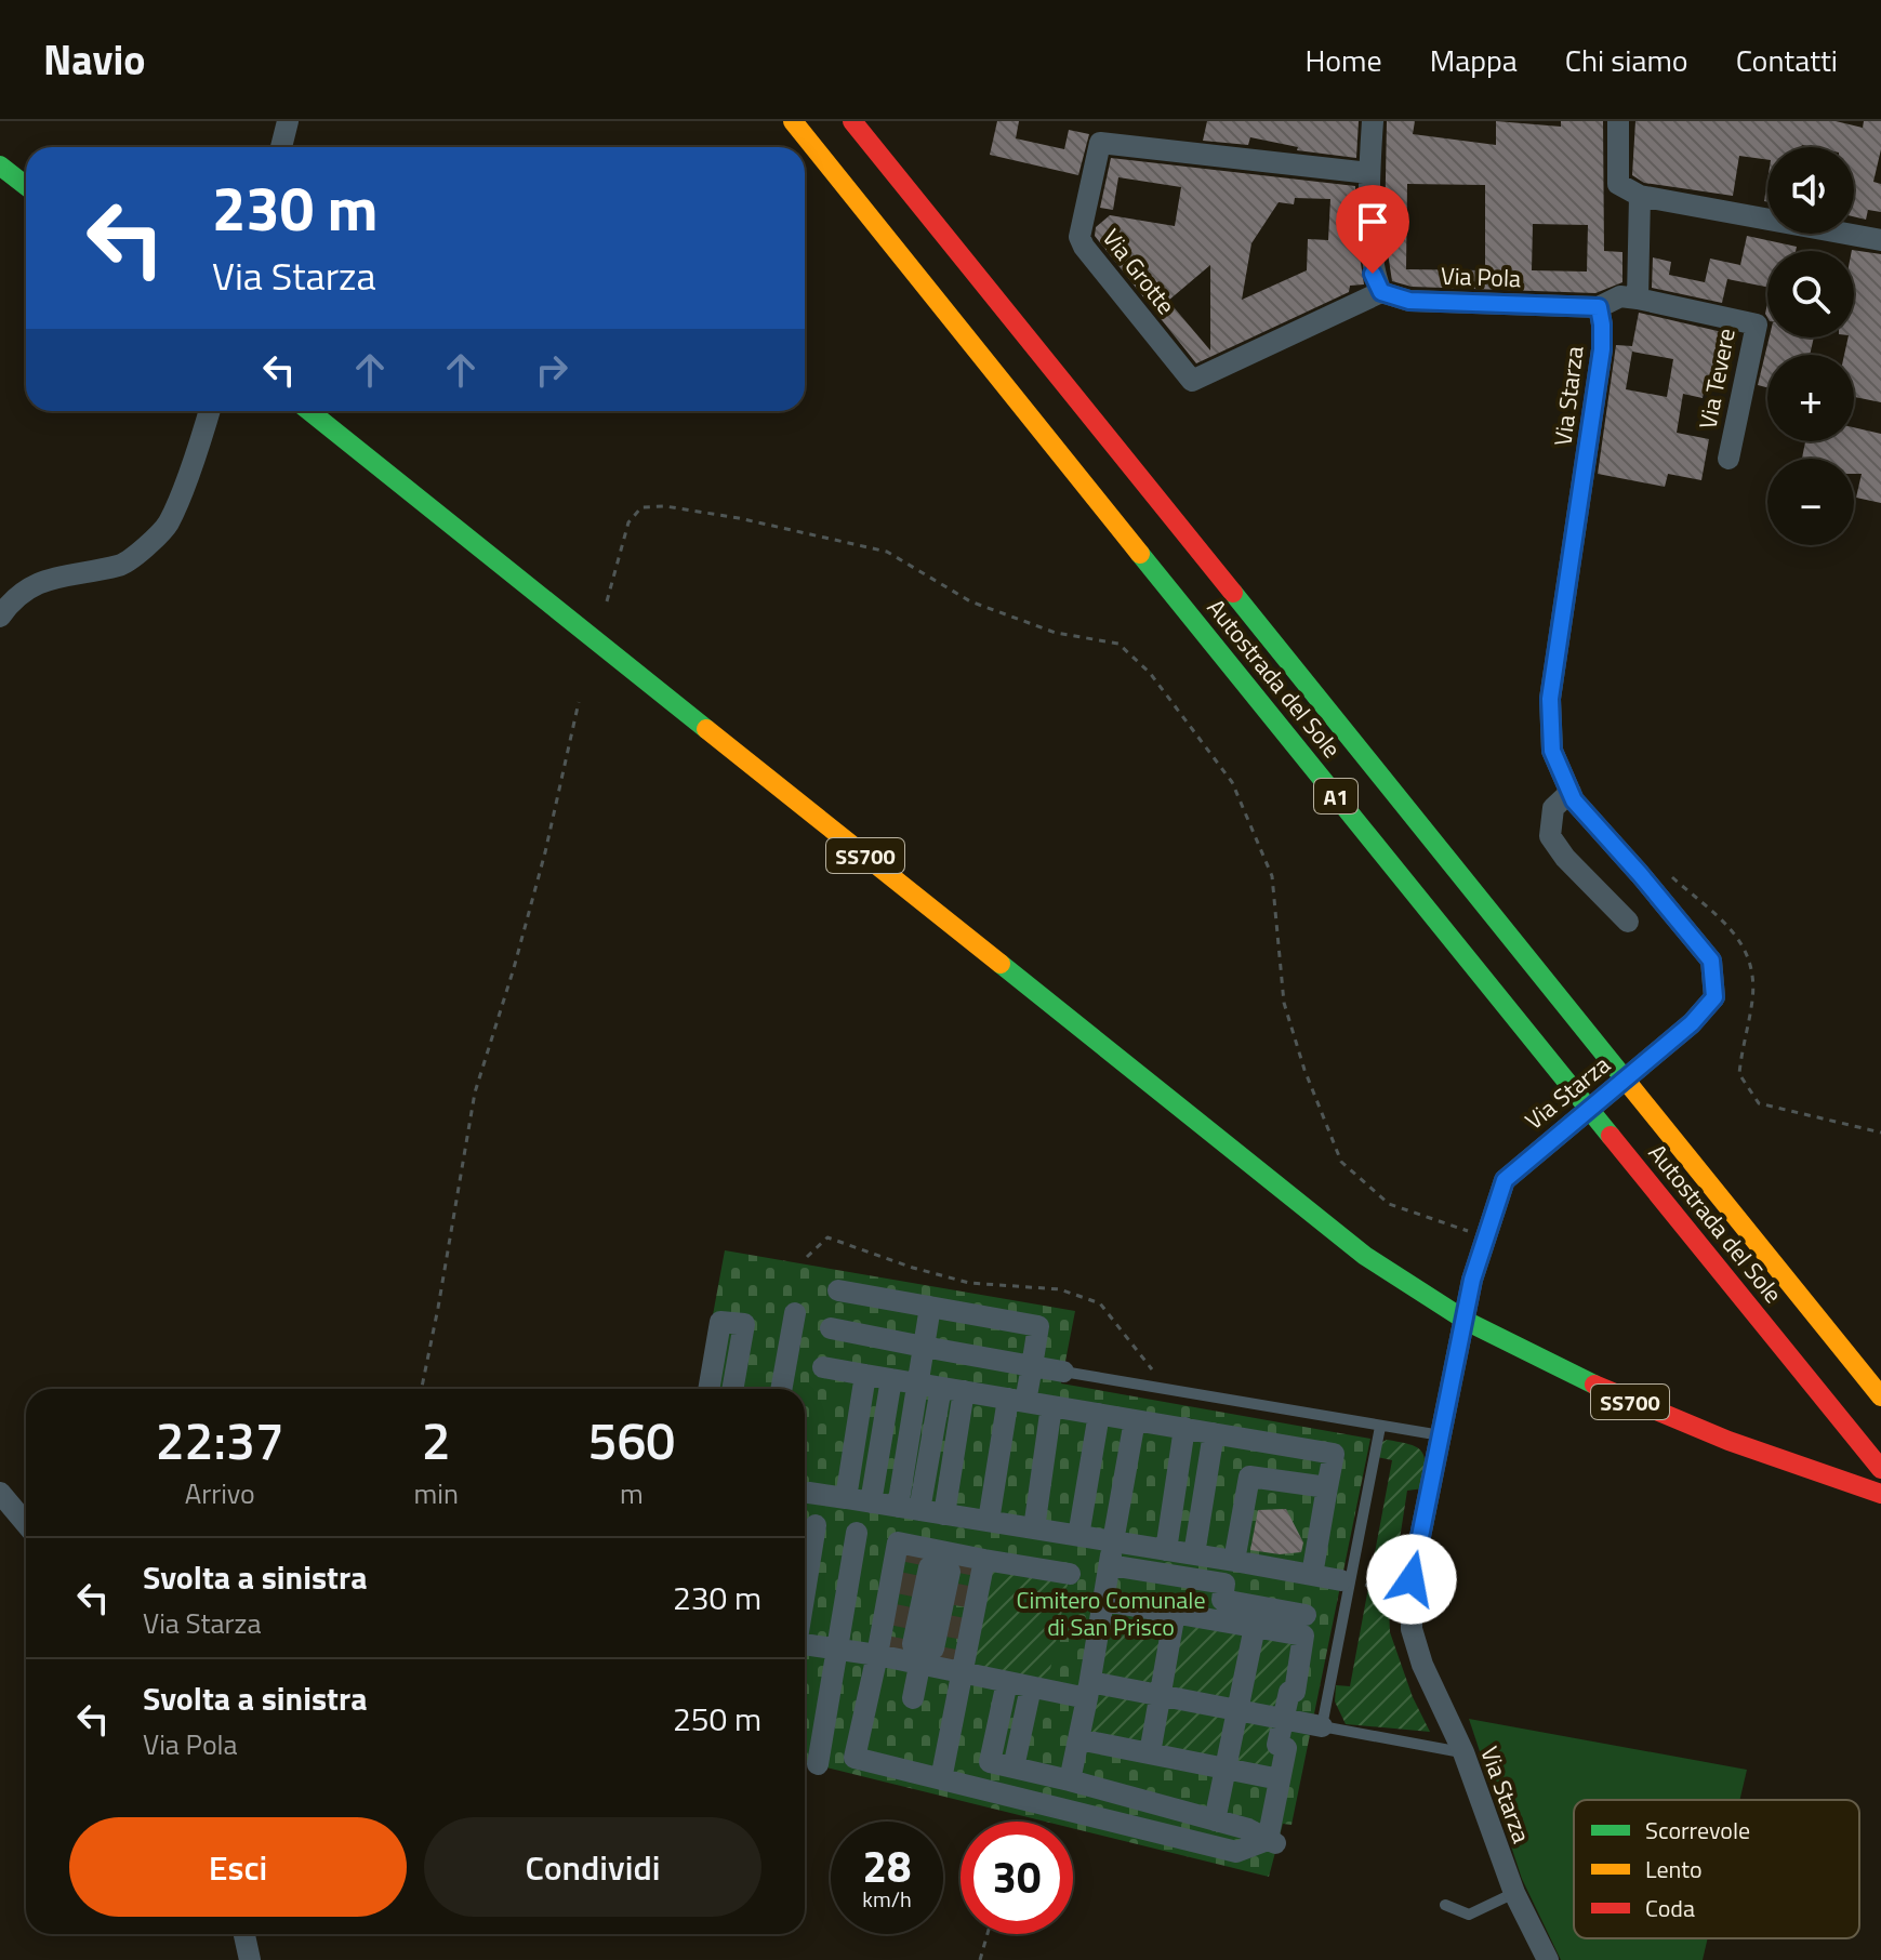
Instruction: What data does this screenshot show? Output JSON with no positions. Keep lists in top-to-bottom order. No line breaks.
{"streets":{"highway":["Autostrada del Sole","A1","SS700"],"street":["Via Grotte","Via Pola","Via Tevere","Via Starza"]},"crossings":[["Via Grotte","Via Pola"],["Via Pola","Via Tevere"],["Via Pola","Via Starza"]],"parks":["Cimitero Comunale di San Prisco"],"legend":["Scorrevole","Lento","Coda"],"page":{"header":"Navio","nav":["Home","Mappa","Chi siamo","Contatti"],"map_buttons":["+","−"],"turn":["230 m","Via Starza"],"eta":["22:37","Arrivo","2","min","560","m"],"list":[{"name":"Svolta a sinistra","note":"Via Starza","value":"230 m"},{"name":"Svolta a sinistra","note":"Via Pola","value":"250 m"}],"buttons":["Esci","Condividi"],"speed":"28 km/h","limit":"30"}}
